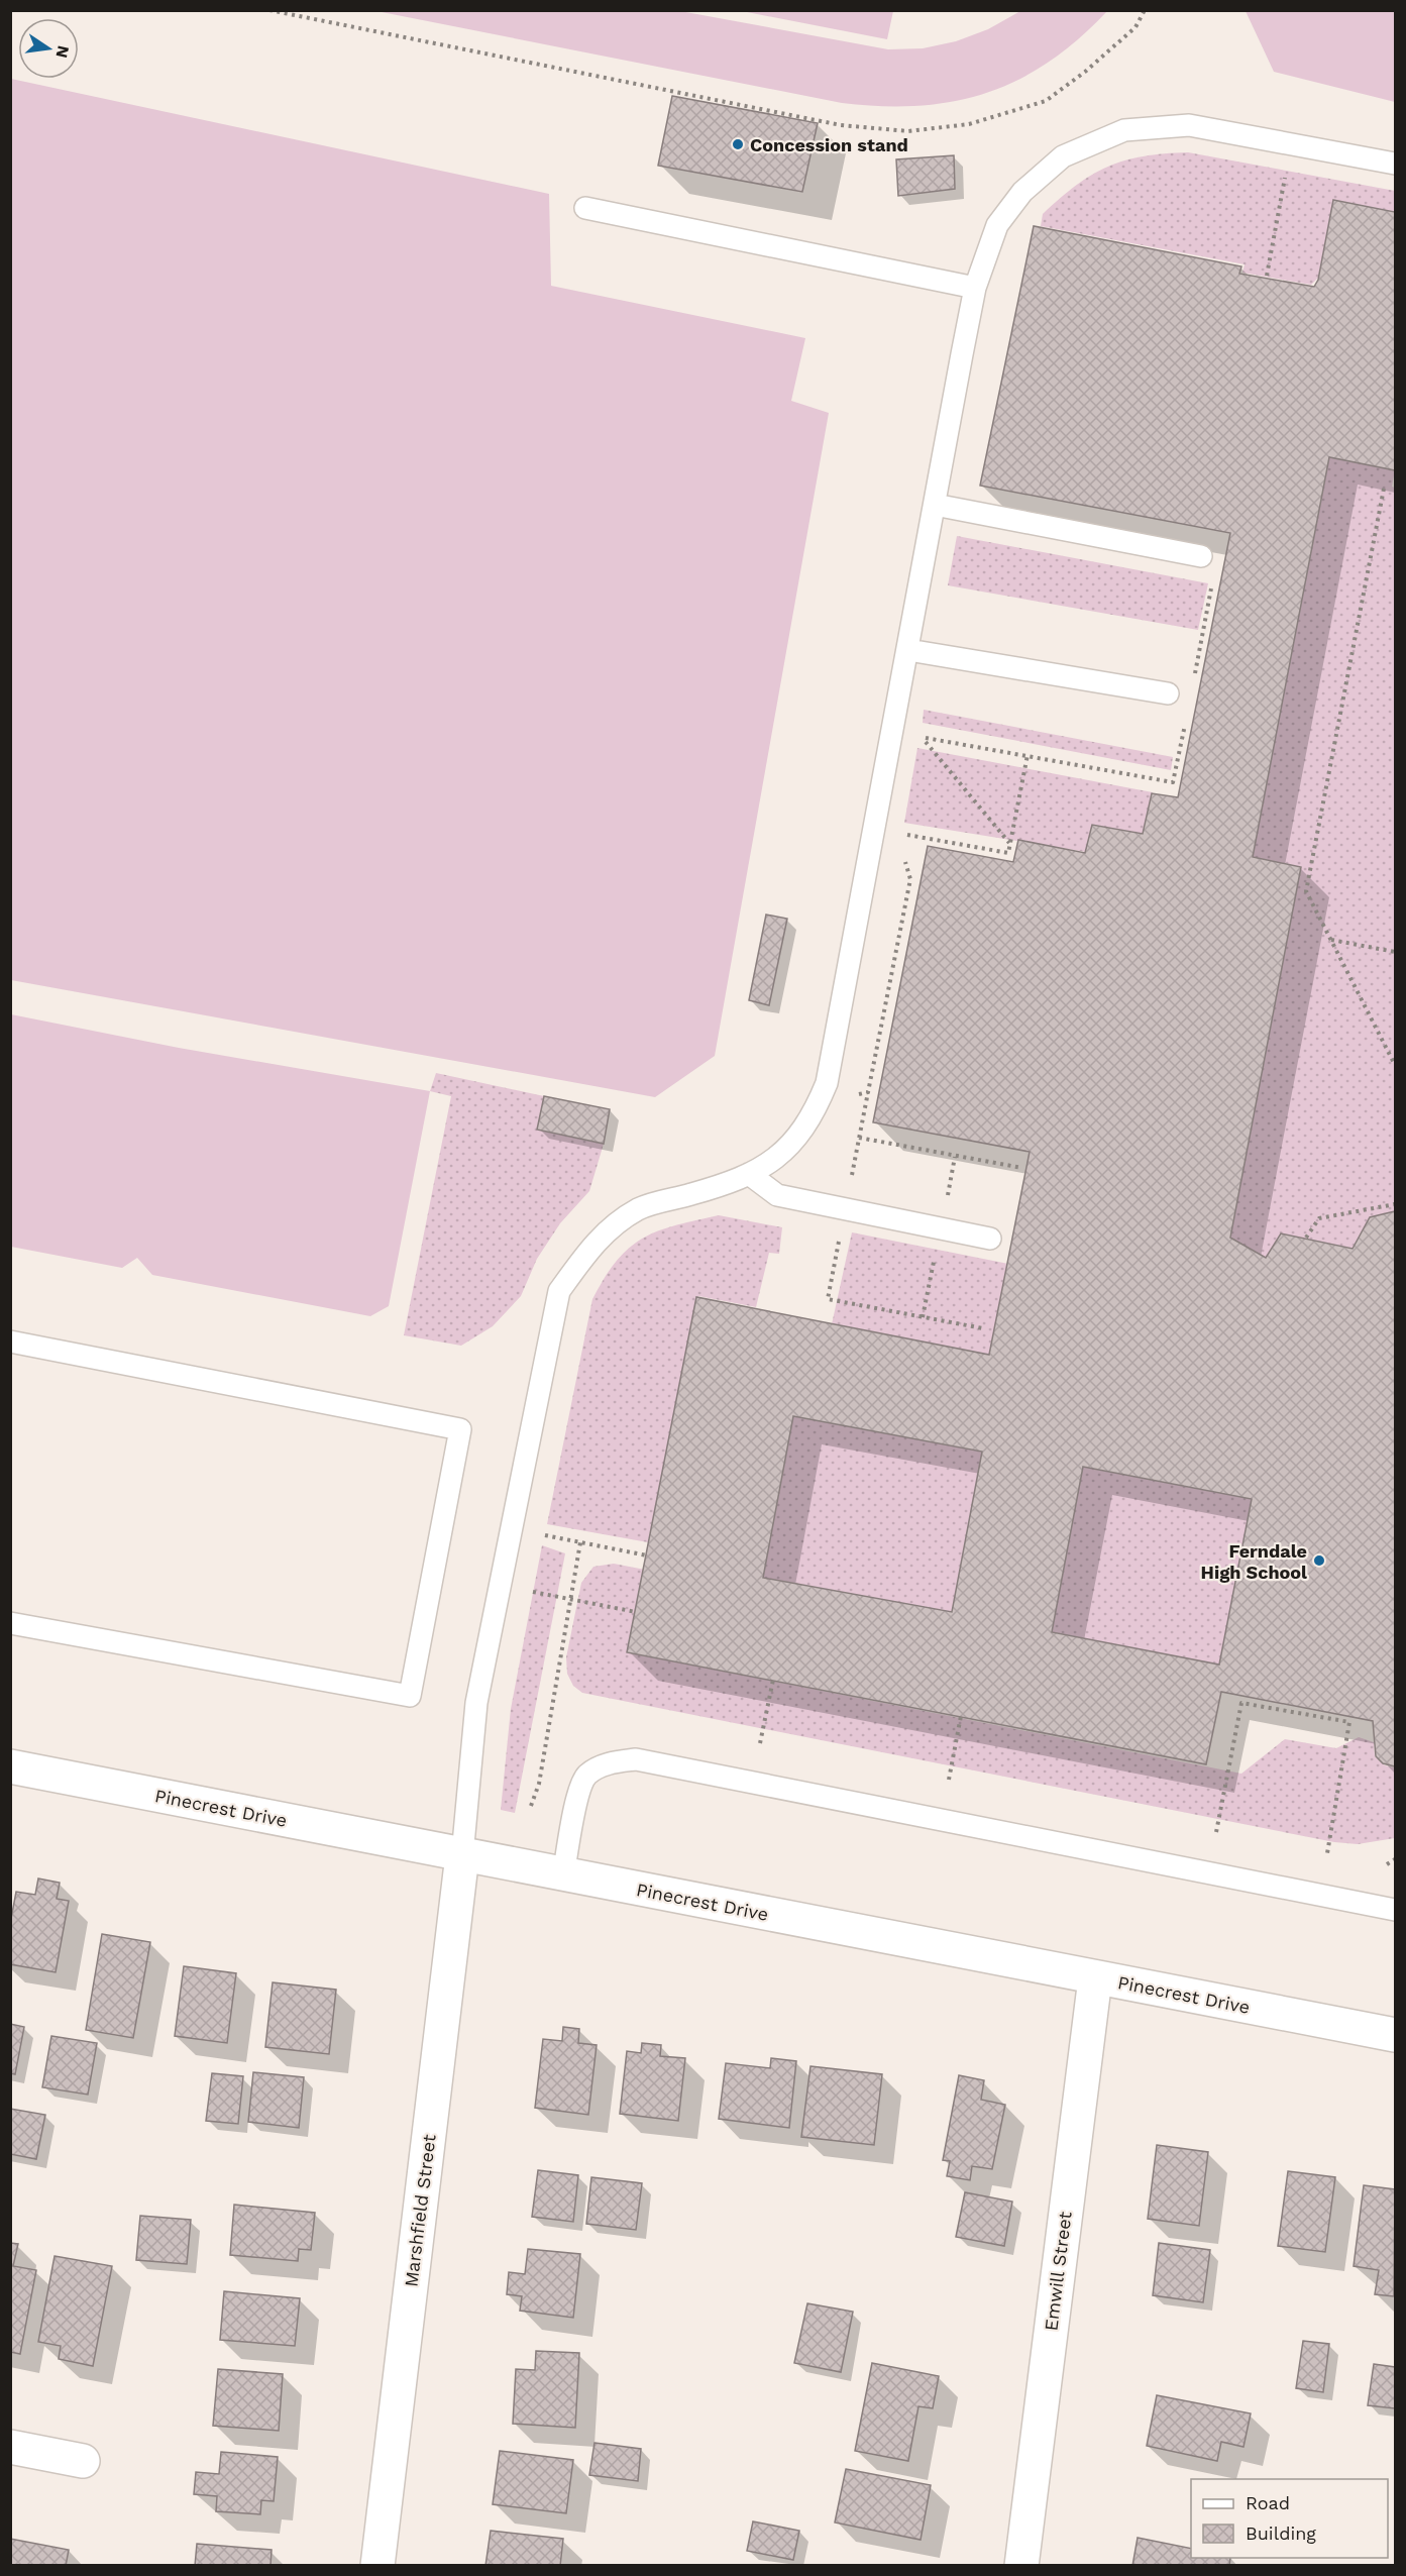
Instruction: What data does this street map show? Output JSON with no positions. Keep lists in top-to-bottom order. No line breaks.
{"streets":{"street":["Pinecrest Drive","Marshfield Street","Emwill Street"]},"crossings":[["Pinecrest Drive","Marshfield Street"],["Pinecrest Drive","Emwill Street"]],"places":["Concession stand","Ferndale High School"],"legend":["Road","Building"],"north":"right"}
